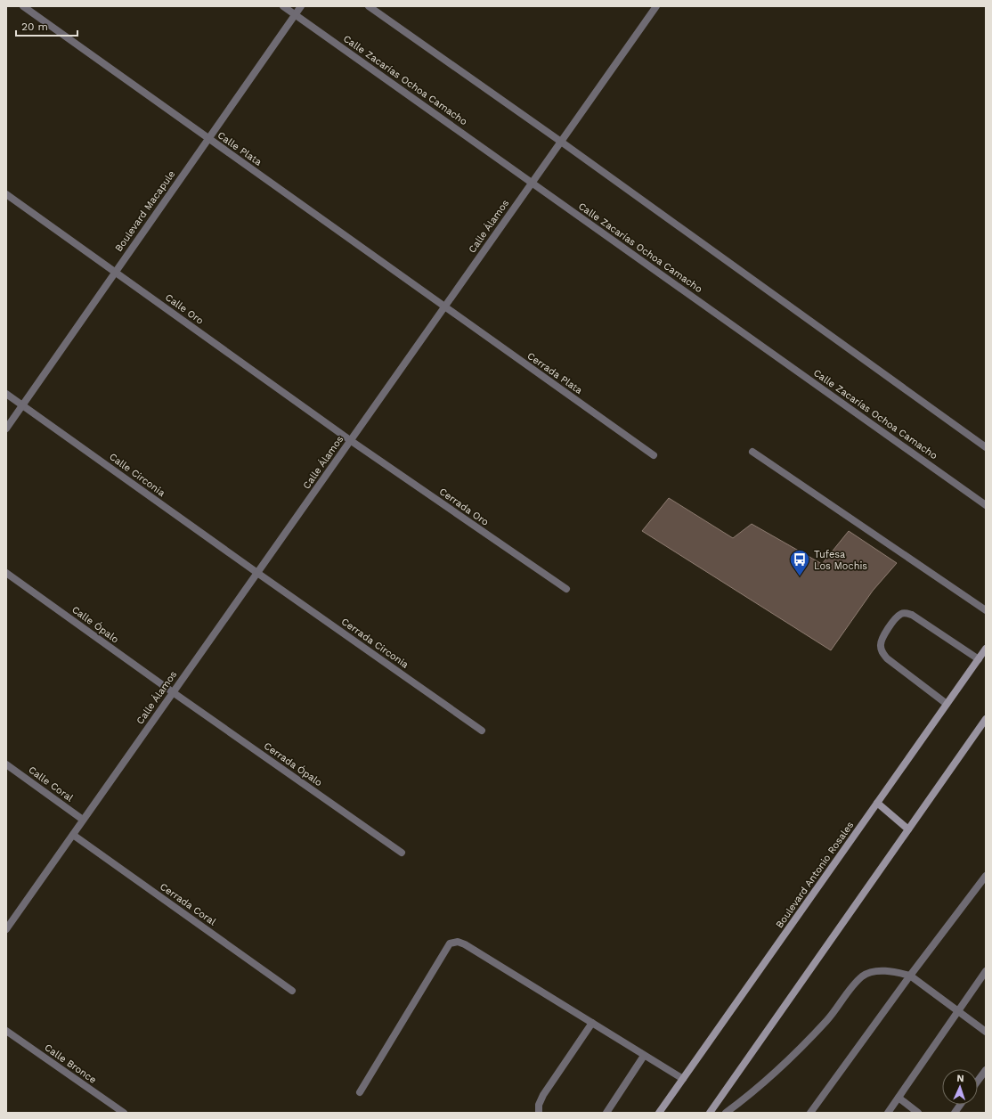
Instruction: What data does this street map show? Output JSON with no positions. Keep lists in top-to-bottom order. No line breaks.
{"streets":{"main road":["Boulevard Antonio Rosales"],"street":["Calle Zacarías Ochoa Camacho","Calle Plata","Boulevard Macapule","Calle Álamos","Calle Oro","Cerrada Plata","Calle Circonia","Cerrada Oro","Calle Ópalo","Cerrada Circonia","Cerrada Ópalo","Calle Coral","Cerrada Coral","Calle Bronce"]},"crossings":[["Calle Zacarías Ochoa Camacho","Boulevard Macapule"],["Calle Zacarías Ochoa Camacho","Calle Álamos"],["Calle Plata","Boulevard Macapule"],["Calle Plata","Calle Álamos"],["Calle Plata","Cerrada Plata"],["Boulevard Macapule","Calle Oro"],["Boulevard Macapule","Calle Circonia"],["Calle Álamos","Calle Oro"],["Calle Álamos","Cerrada Plata"],["Calle Álamos","Calle Circonia"],["Calle Álamos","Cerrada Oro"],["Calle Álamos","Calle Ópalo"],["Calle Álamos","Cerrada Circonia"],["Calle Álamos","Cerrada Ópalo"],["Calle Álamos","Calle Coral"],["Calle Álamos","Cerrada Coral"],["Calle Oro","Cerrada Oro"],["Calle Circonia","Cerrada Circonia"],["Calle Ópalo","Cerrada Ópalo"]],"places":{"bus stop":["Tufesa Los Mochis"]},"scale_bar":"20 m","north":"top"}
